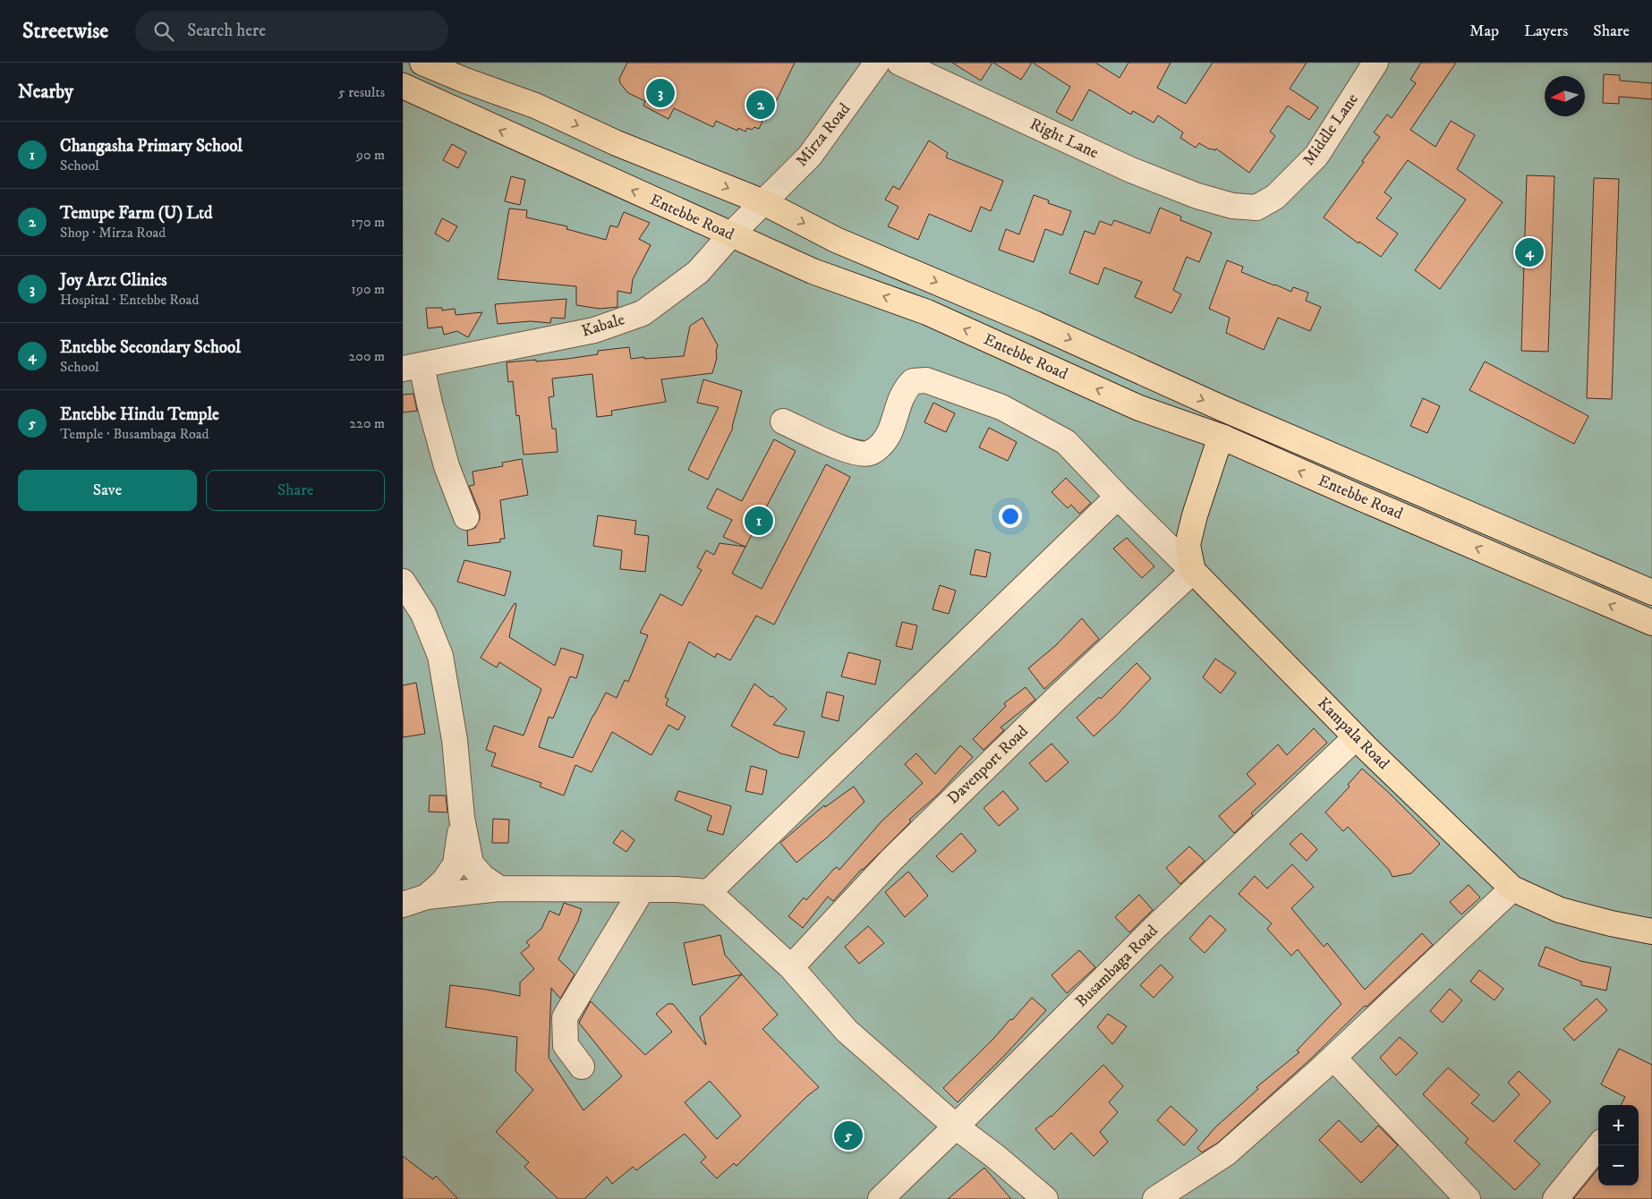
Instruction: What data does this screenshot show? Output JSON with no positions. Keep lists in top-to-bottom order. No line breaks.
{"streets":{"main road":["Entebbe Road","Kampala Road"],"street":["Middle Lane","Mirza Road","Right Lane","Kabale","Davenport Road","Busambaga Road"]},"crossings":[["Middle Lane","Right Lane"],["Mirza Road","Entebbe Road"],["Mirza Road","Kabale"],["Entebbe Road","Kabale"],["Kampala Road","Davenport Road"],["Kampala Road","Busambaga Road"]],"north":"left","page":{"header":"Streetwise","search":"Search here","nav":["Map","Layers","Share"],"heading":["Nearby","5 results"],"pins":["3","2","4","1","5"],"list":[{"mark":"1","name":"Changasha Primary School","note":"School","value":"90 m"},{"mark":"2","name":"Temupe Farm (U) Ltd","note":"Shop · Mirza Road","value":"170 m"},{"mark":"3","name":"Joy Arzt Clinics","note":"Hospital · Entebbe Road","value":"190 m"},{"mark":"4","name":"Entebbe Secondary School","note":"School","value":"200 m"},{"mark":"5","name":"Entebbe Hindu Temple","note":"Temple · Busambaga Road","value":"220 m"}],"buttons":["Save","Share"],"map_buttons":["+","−"]}}
